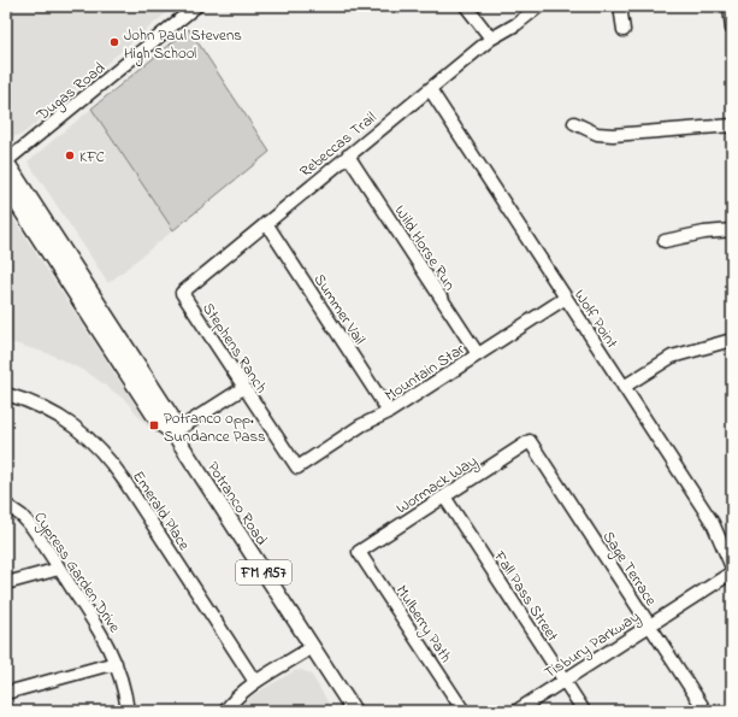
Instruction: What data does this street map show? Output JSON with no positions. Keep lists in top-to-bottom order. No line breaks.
{"streets":{"main road":["Potranco Road","FM 1957"],"street":["Dugas Road","Rebeccas Trail","Wild Horse Run","Summer Vail","Wolf Point","Stephens Ranch","Mountain Star","Wormack Way","Emerald Place","Sage Terrace","Cypress Garden Drive","Fall Pass Street","Mulberry Path","Tisbury Parkway"]},"crossings":[["Dugas Road","Potranco Road"],["Rebeccas Trail","Wild Horse Run"],["Rebeccas Trail","Summer Vail"],["Rebeccas Trail","Wolf Point"],["Rebeccas Trail","Stephens Ranch"],["Wild Horse Run","Mountain Star"],["Summer Vail","Mountain Star"],["Wolf Point","Mountain Star"],["Stephens Ranch","Mountain Star"],["Wormack Way","Sage Terrace"],["Wormack Way","Fall Pass Street"],["Wormack Way","Mulberry Path"],["Sage Terrace","Tisbury Parkway"],["Fall Pass Street","Tisbury Parkway"]],"places":{"other":["John Paul Stevens High School","KFC"],"transit":["Potranco opp. Sundance Pass"]}}
